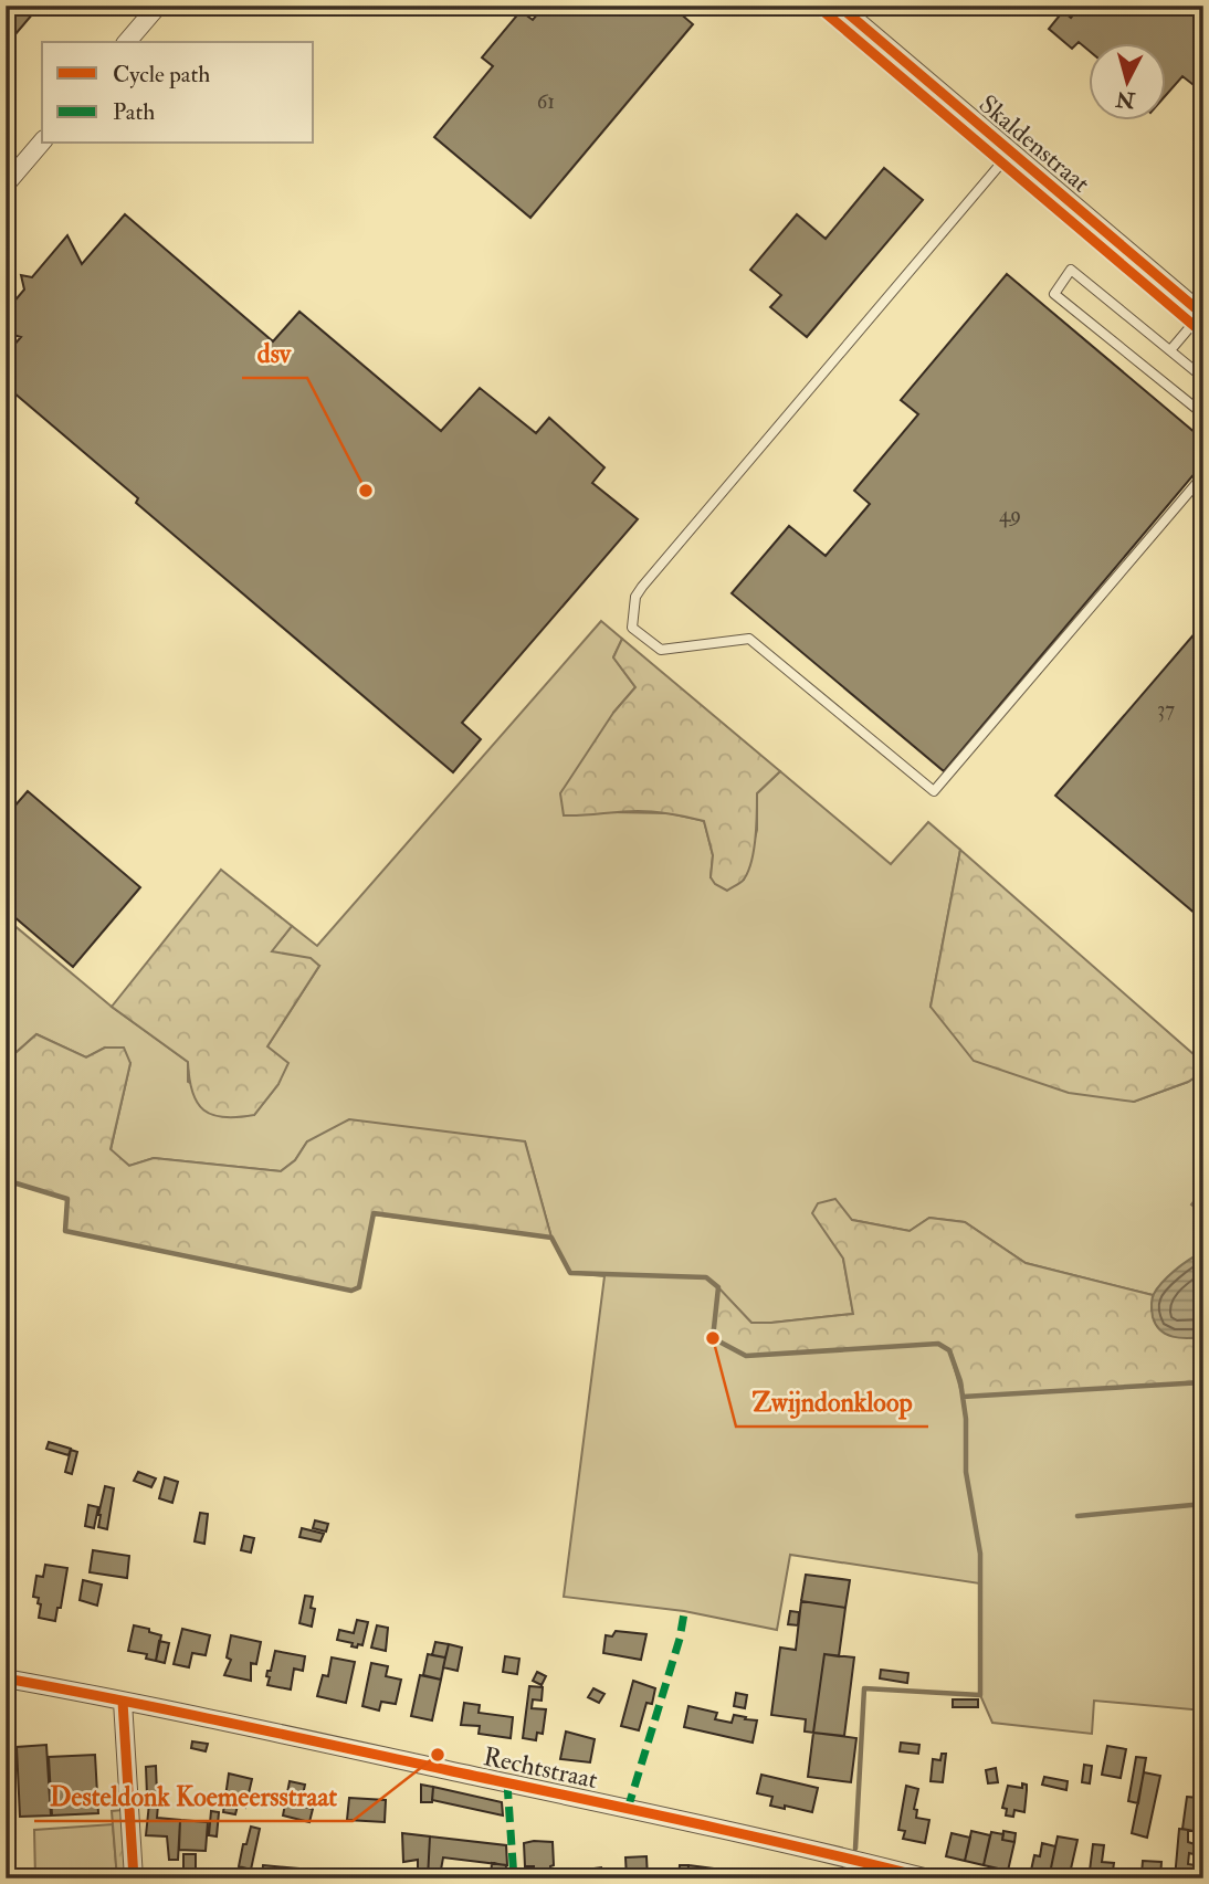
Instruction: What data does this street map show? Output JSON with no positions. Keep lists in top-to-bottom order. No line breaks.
{"streets":{"street":["Skaldenstraat","Rechtstraat"]},"places":["dsv","Zwijndonkloop","Desteldonk Koemeersstraat"],"house_numbers":["61","49","37"],"legend":["Cycle path","Path"],"north":"bottom"}
